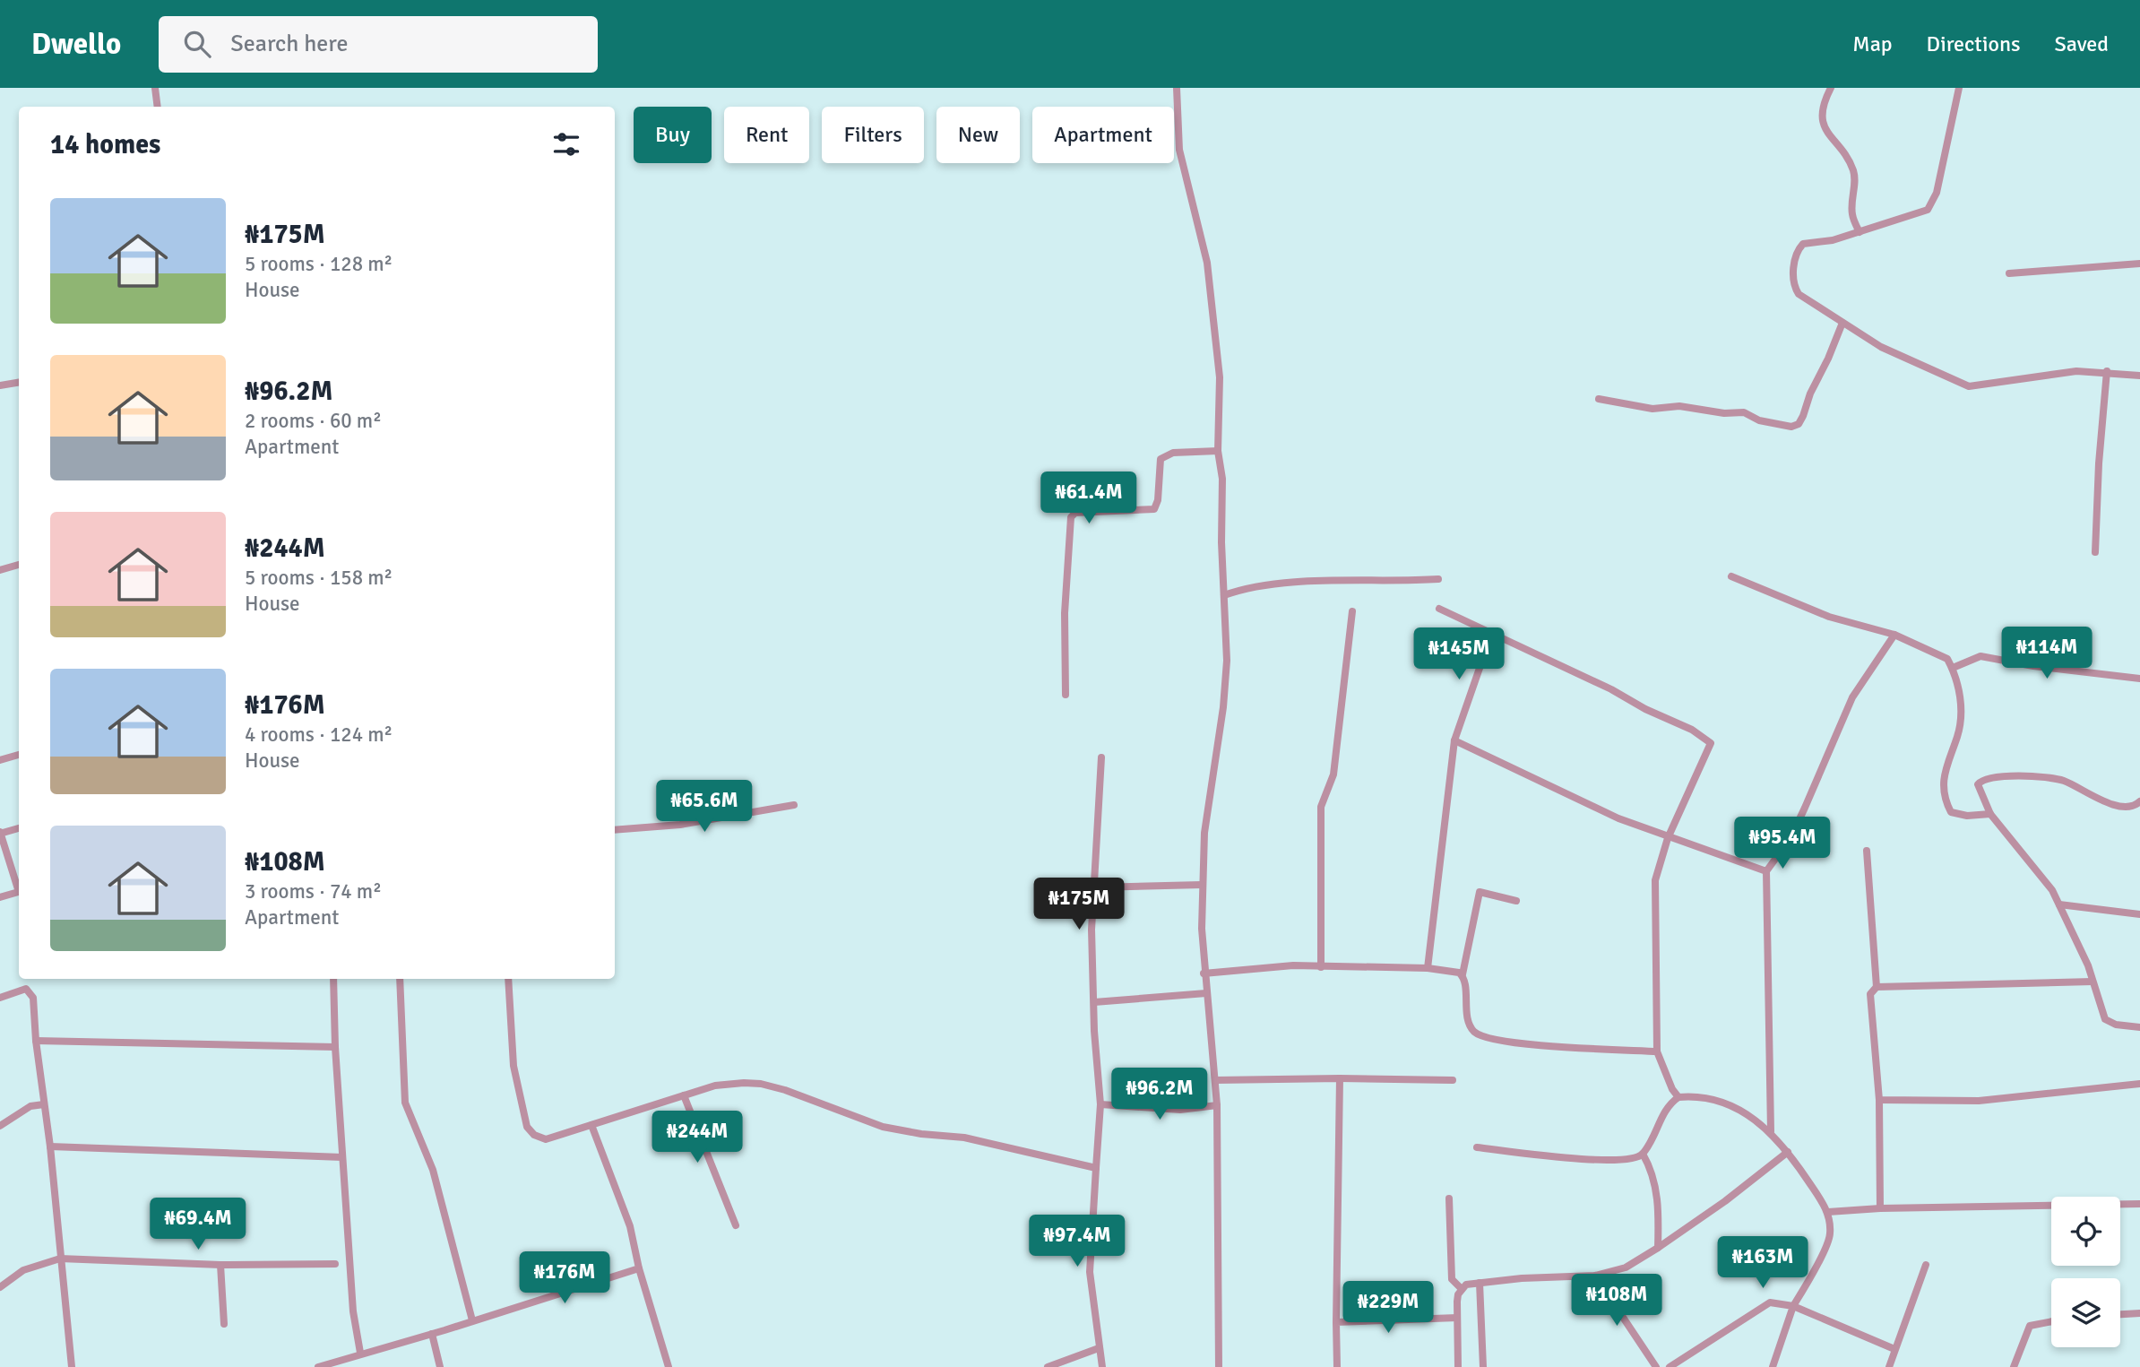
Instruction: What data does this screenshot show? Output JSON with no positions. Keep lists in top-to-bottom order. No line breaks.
{"page":{"header":"Dwello","search":"Search here","nav":["Map","Directions","Saved"],"chip":["Buy","Rent","Filters","New","Apartment"],"heading":"14 homes","list":[{"name":"₦175M","note":"5 rooms · 128 m² · House"},{"name":"₦96.2M","note":"2 rooms · 60 m² · Apartment"},{"name":"₦244M","note":"5 rooms · 158 m² · House"},{"name":"₦176M","note":"4 rooms · 124 m² · House"},{"name":"₦108M","note":"3 rooms · 74 m² · Apartment"}],"price":["₦61.4M","₦114M","₦145M","₦65.6M","₦95.4M","₦175M","₦96.2M","₦244M","₦69.4M","₦97.4M","₦163M","₦176M","₦108M","₦229M"]}}
